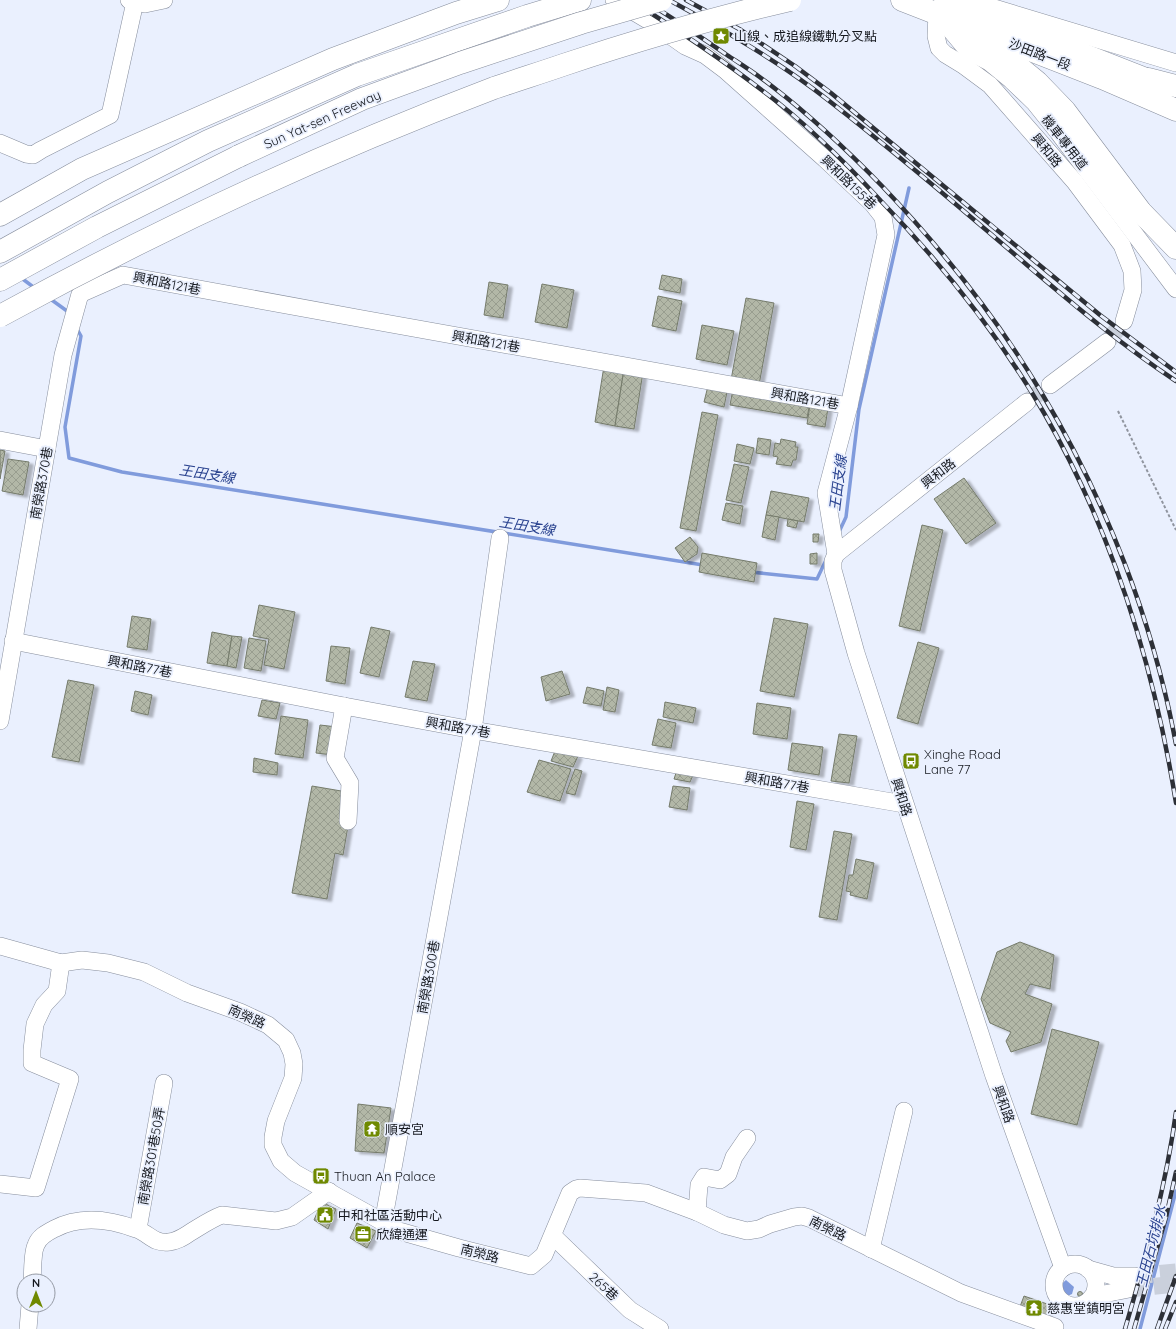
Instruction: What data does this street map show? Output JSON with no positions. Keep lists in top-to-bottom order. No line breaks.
{"streets":{"main road":["沙田路一段","Sun Yat-sen Freeway"],"street":["機車專用道","興和路","興和路155巷","興和路121巷","南榮路370巷","興和路77巷","南榮路300巷","南榮路","南榮路301巷50弄","265巷"]},"crossings":[["沙田路一段","機車專用道"],["沙田路一段","興和路"],["機車專用道","興和路"],["興和路","興和路155巷"],["興和路","興和路77巷"],["興和路155巷","興和路121巷"],["興和路121巷","南榮路370巷"],["南榮路370巷","興和路77巷"],["興和路77巷","南榮路300巷"],["南榮路300巷","南榮路"],["南榮路","265巷"]],"water":["王田支線","王田石坑排水"],"places":{"place":["山線、成追線鐵軌分叉點"],"bus stop":["Xinghe Road Lane 77","Thuan An Palace"],"temple":["順安宮","慈惠堂鎮明宮"],"public building":["中和社區活動中心"],"office":["欣緯通運"]},"north":"top"}
